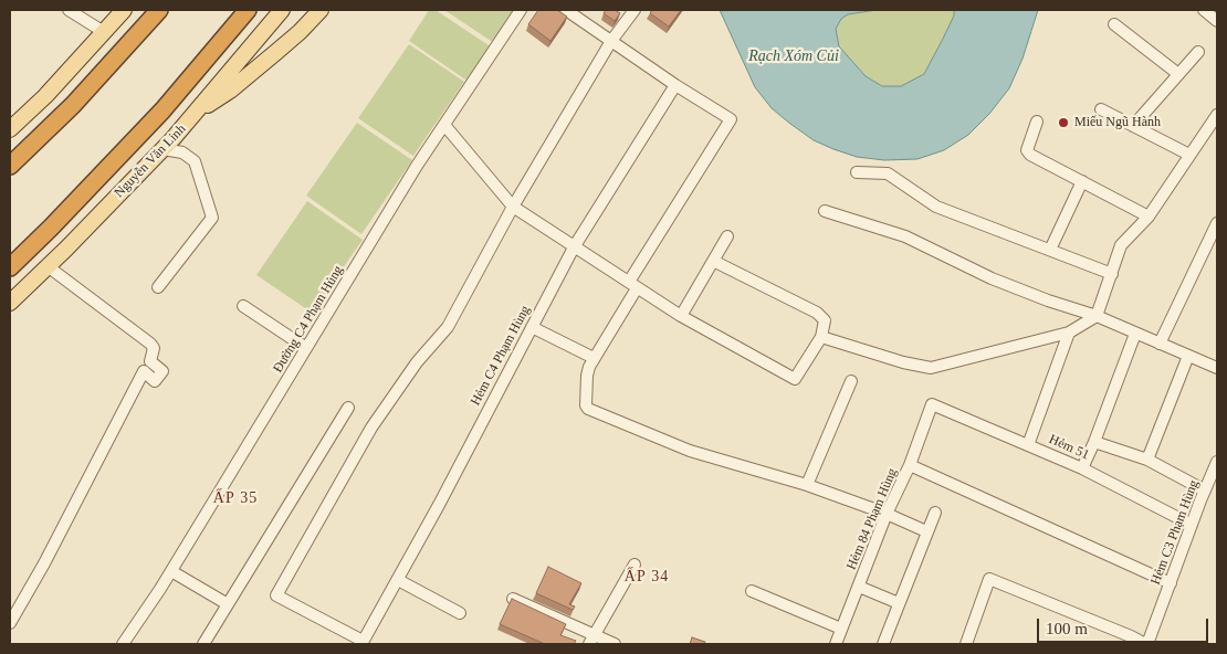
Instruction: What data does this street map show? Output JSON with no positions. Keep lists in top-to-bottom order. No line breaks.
{"streets":{"highway":["Nguyễn Văn Linh"],"street":["Đường C4 Phạm Hủng","Hẻm C4 Phạm Hùng","Hẻm 51","Hẻm 84 Phạm Hùng","Hẻm C3 Phạm Hùng"]},"crossings":[["Hẻm 51","Hẻm 84 Phạm Hùng"],["Hẻm 51","Hẻm C3 Phạm Hùng"]],"districts":["ẤP 35","ẤP 34"],"water":["Rạch Xóm Củi"],"places":["Miếu Ngũ Hành"],"scale_bar":"100 m"}
